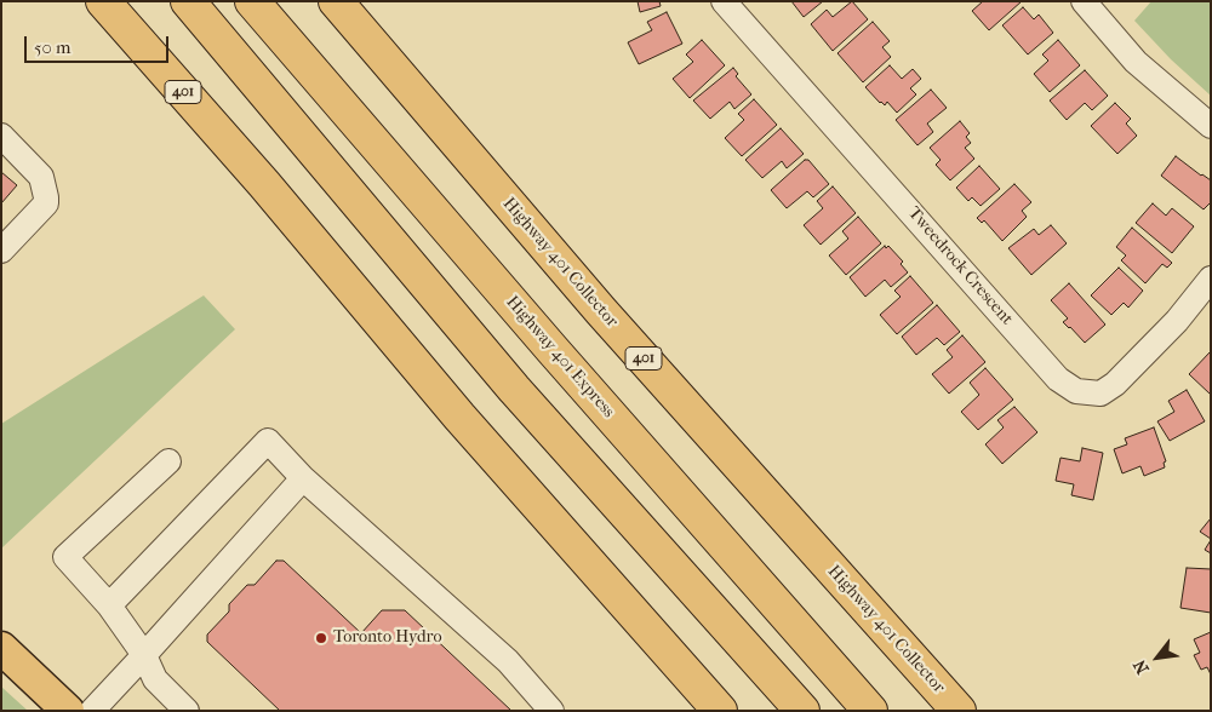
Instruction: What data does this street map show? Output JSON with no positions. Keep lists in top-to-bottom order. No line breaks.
{"streets":{"highway":["401","Highway 401 Collector","Highway 401 Express"],"street":["Tweedrock Crescent"]},"places":["Toronto Hydro"],"scale_bar":"50 m","north":"bottom left"}
